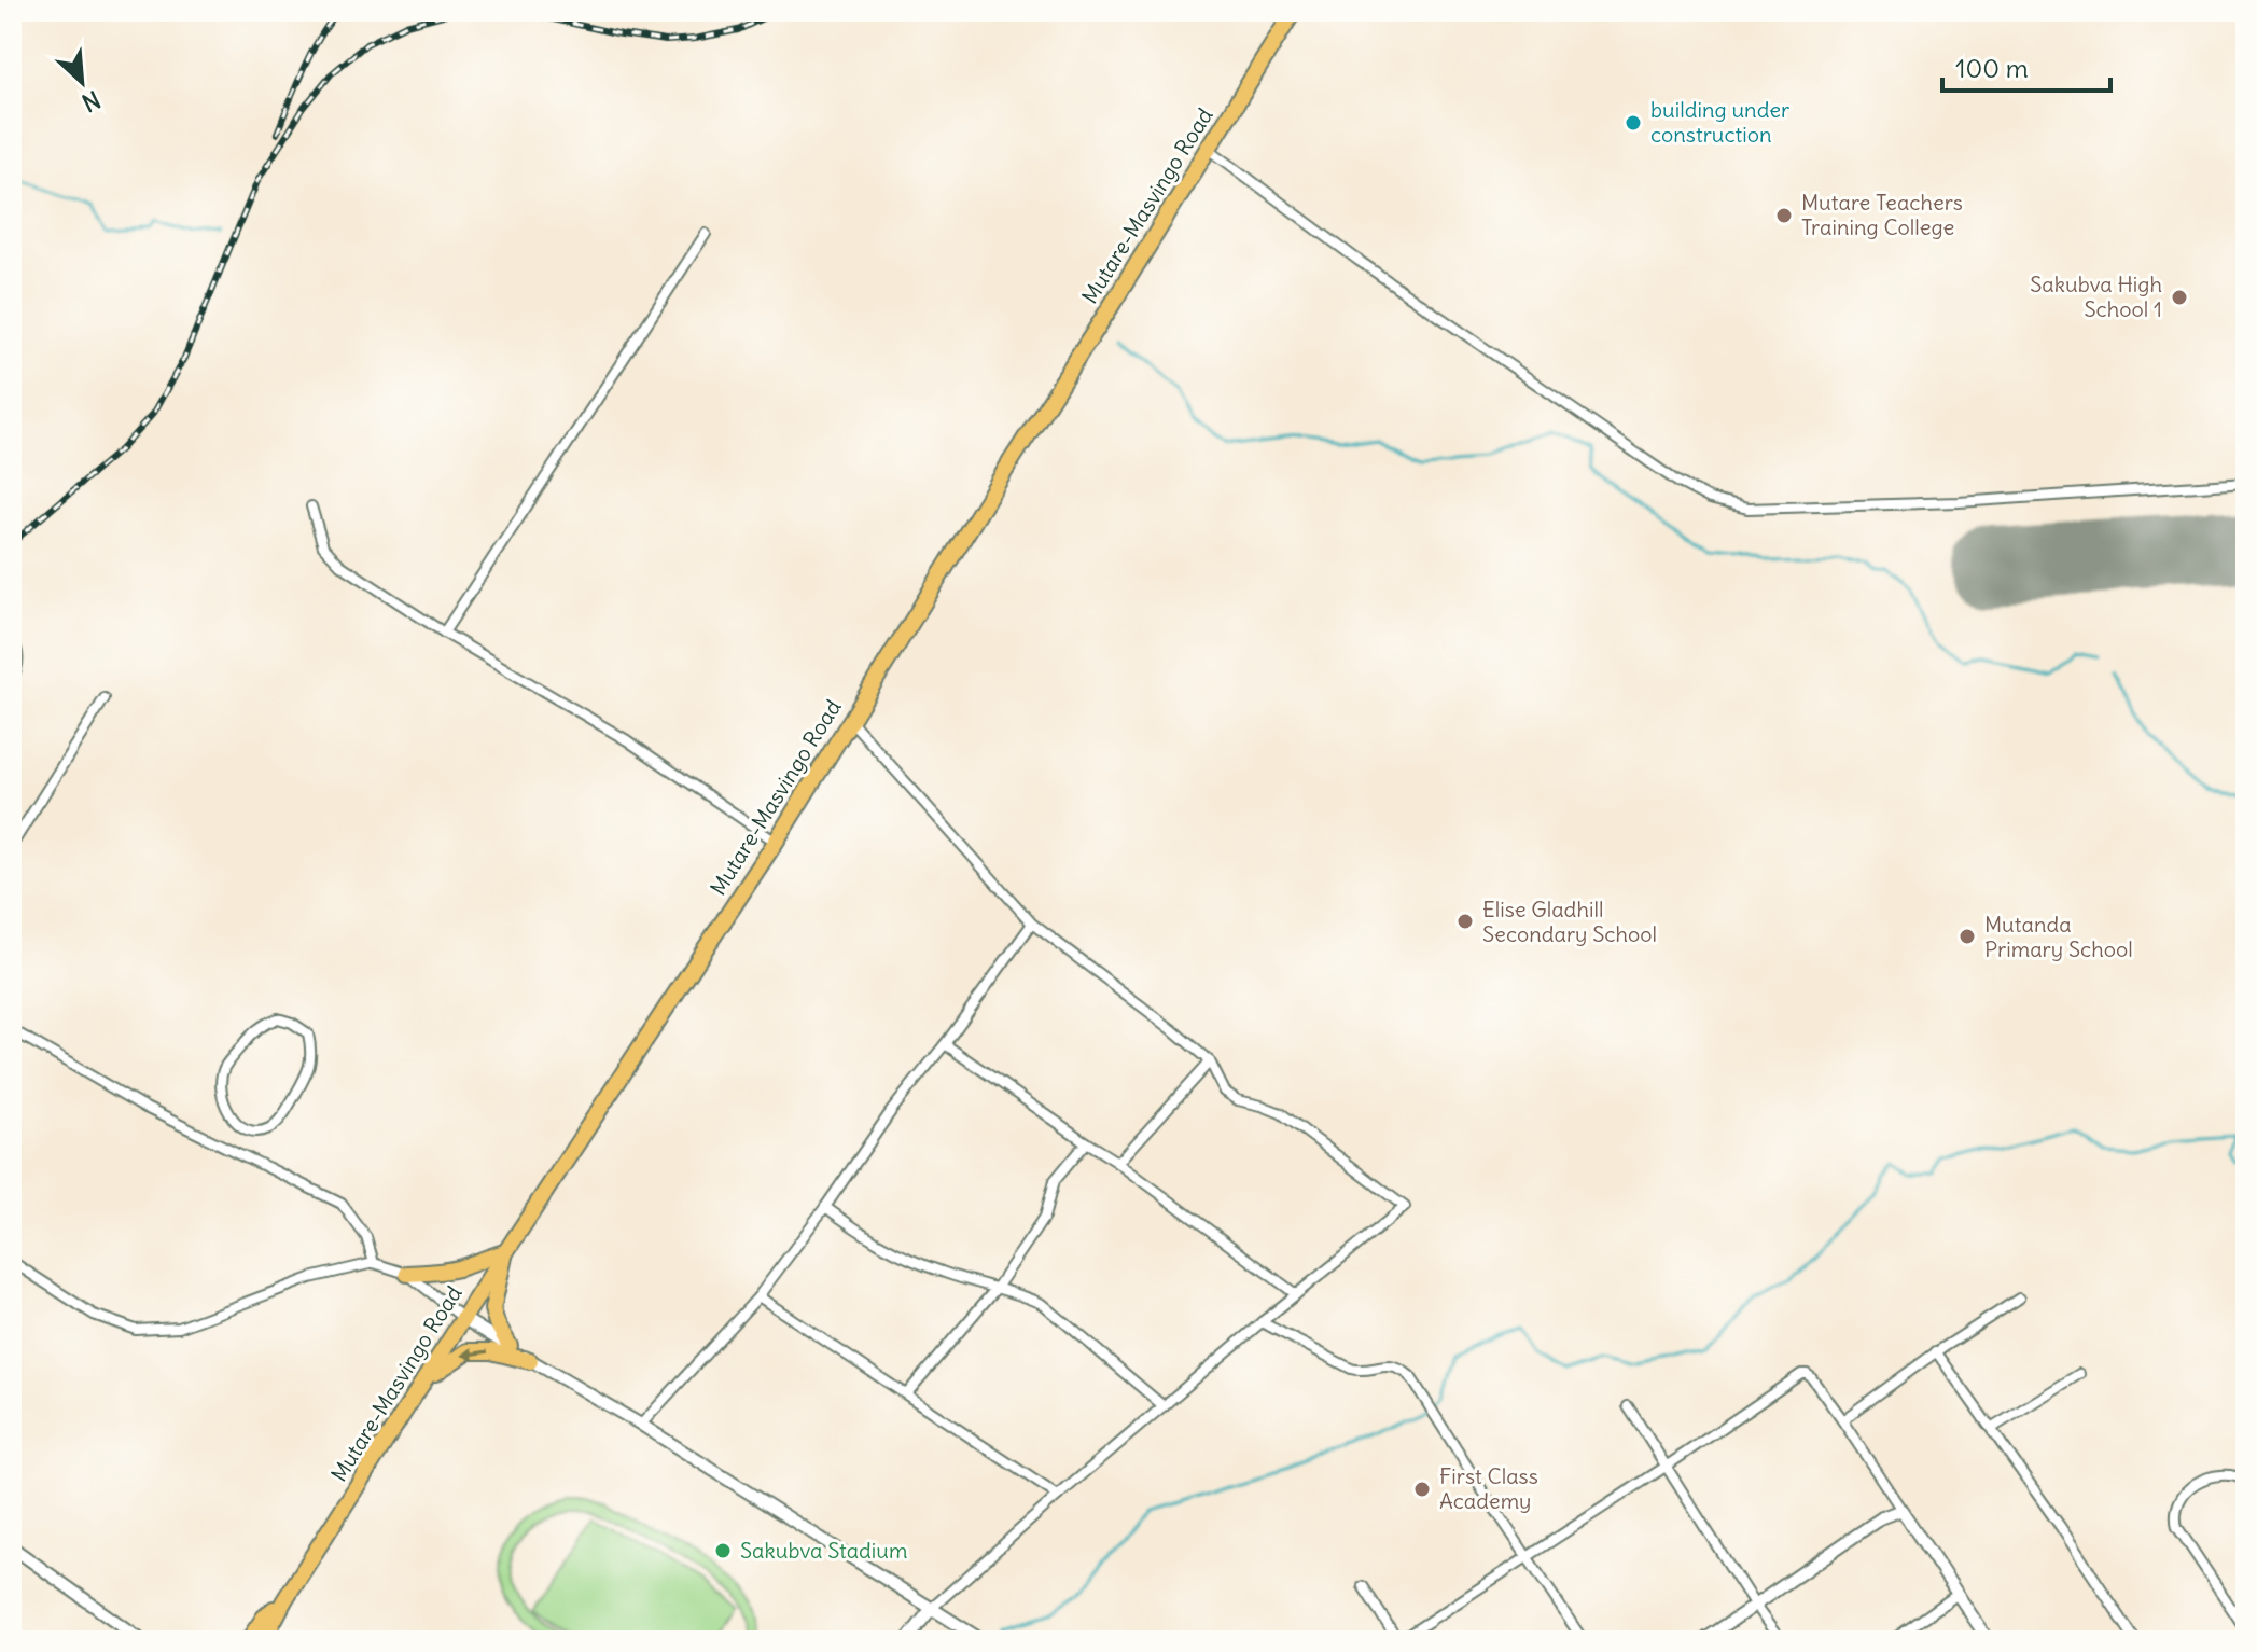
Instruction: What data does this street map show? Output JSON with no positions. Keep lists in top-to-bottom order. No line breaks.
{"streets":{"highway":["Mutare-Masvingo Road"]},"places":["building under construction","Mutare Teachers Training College","Sakubva High School 1","Elise Gladhill Secondary School","Mutanda Primary School","First Class Academy","Sakubva Stadium"],"scale_bar":"100 m","north":"bottom right"}
